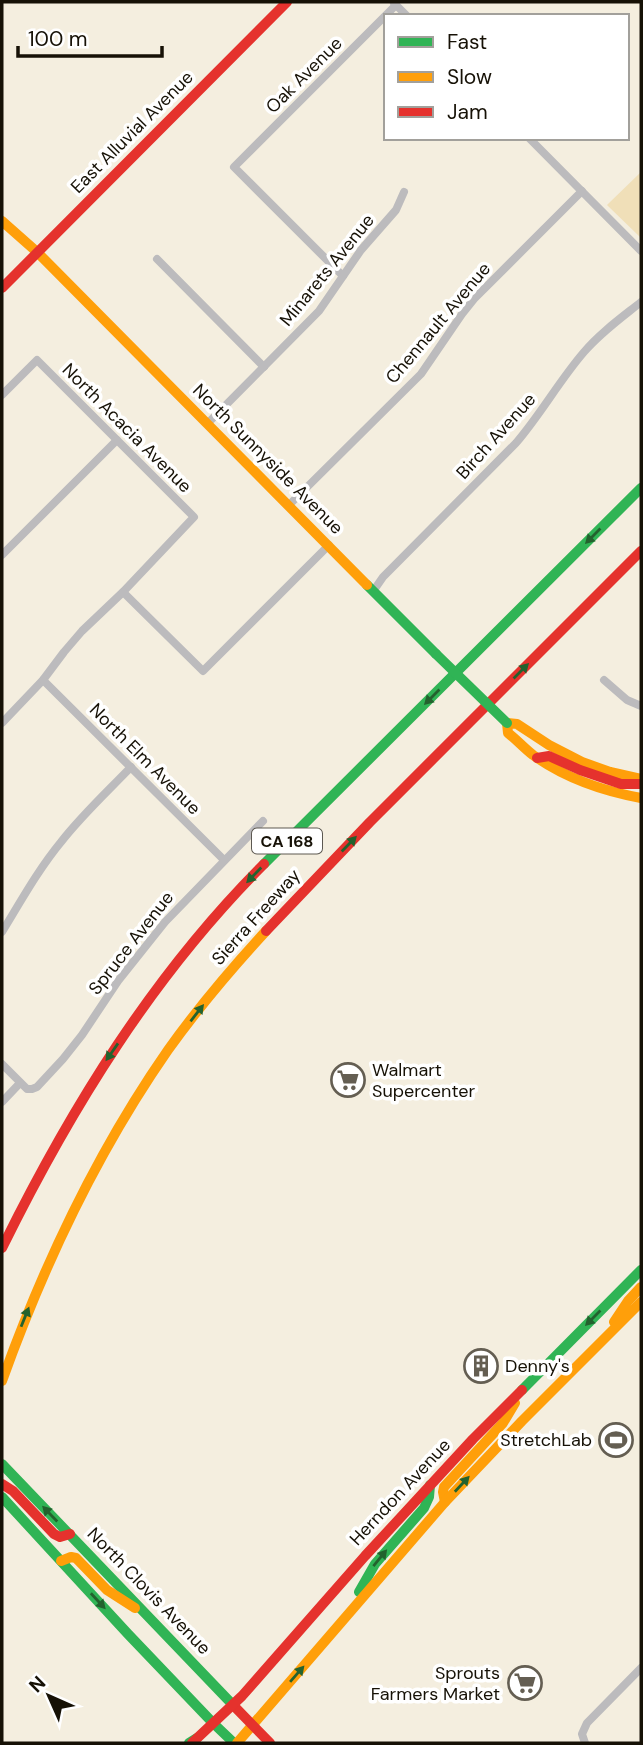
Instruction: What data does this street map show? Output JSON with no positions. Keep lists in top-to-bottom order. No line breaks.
{"streets":{"main road":["East Alluvial Avenue","North Sunnyside Avenue","CA 168","Sierra Freeway","Herndon Avenue","North Clovis Avenue"],"street":["Oak Avenue","Minarets Avenue","Chennault Avenue","North Acacia Avenue","Birch Avenue","North Elm Avenue","Spruce Avenue"]},"crossings":[["Oak Avenue","Minarets Avenue"],["East Alluvial Avenue","North Sunnyside Avenue"],["Minarets Avenue","North Sunnyside Avenue"],["Chennault Avenue","North Sunnyside Avenue"],["Birch Avenue","North Sunnyside Avenue"],["North Elm Avenue","Spruce Avenue"],["Herndon Avenue","North Clovis Avenue"]],"places":{"supermarket":["Walmart Supercenter","Sprouts Farmers Market"],"building":["Denny's"],"sports":["StretchLab"]},"legend":["Fast","Slow","Jam"],"scale_bar":"100 m","north":"top left"}
